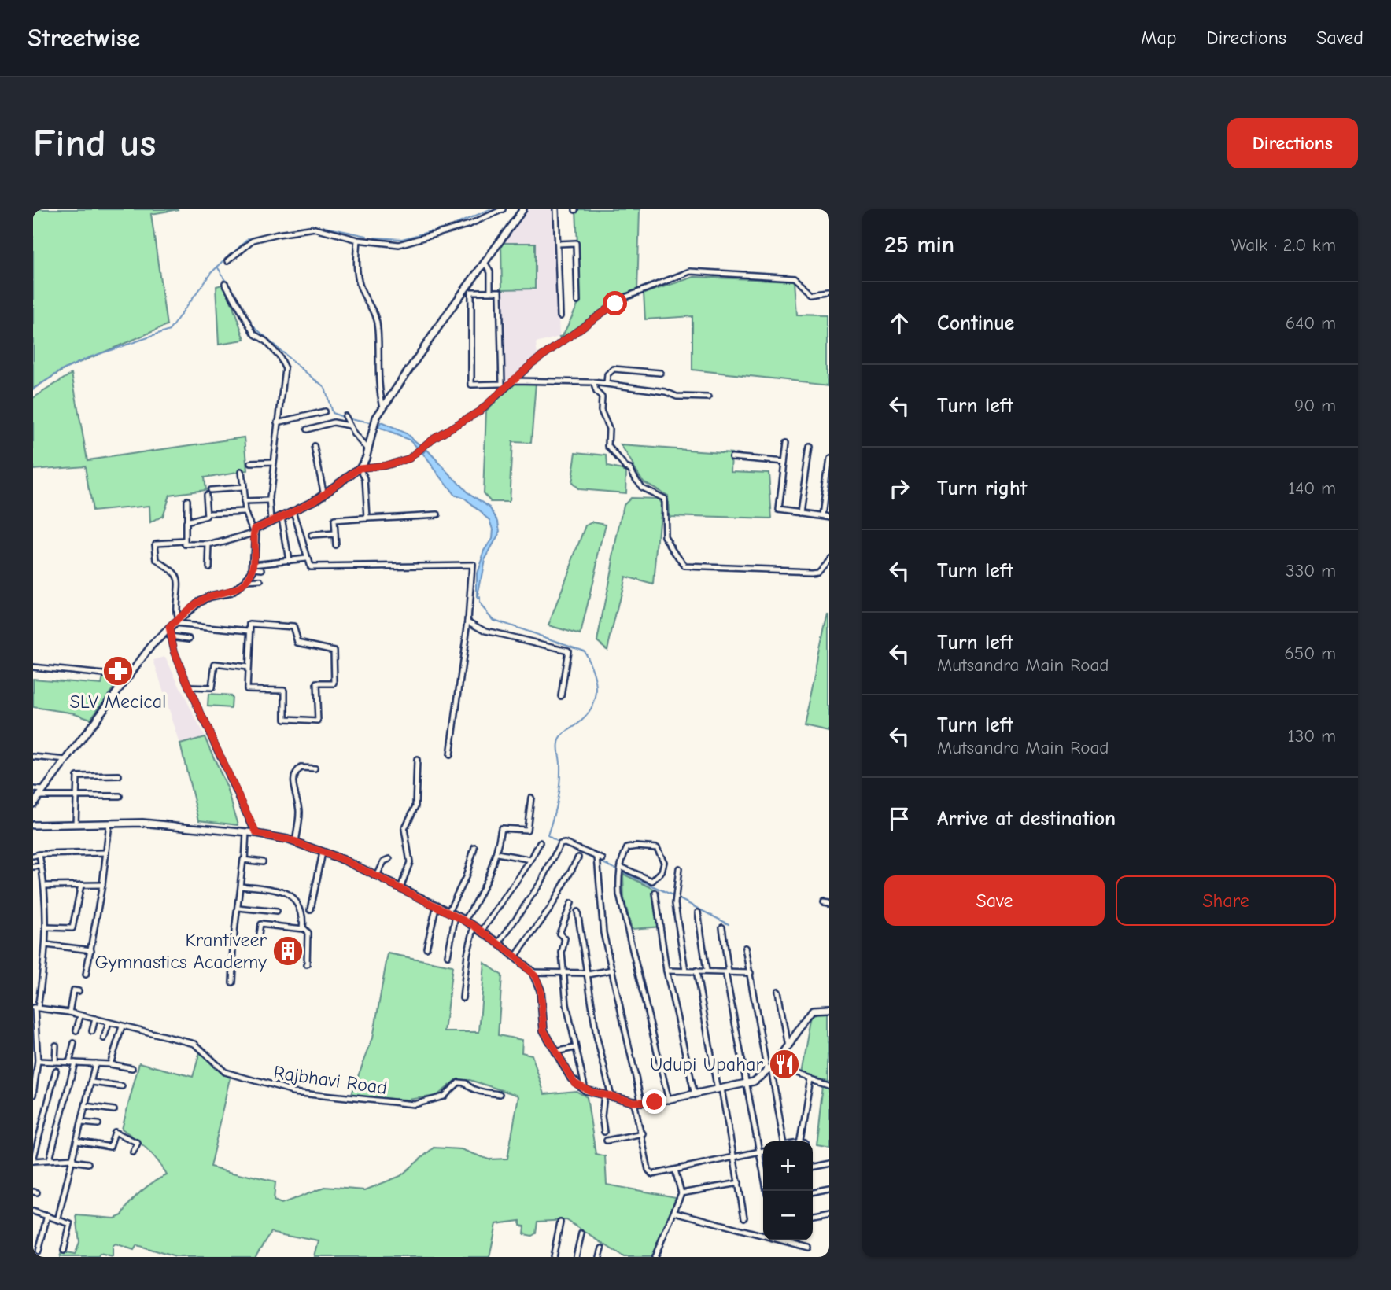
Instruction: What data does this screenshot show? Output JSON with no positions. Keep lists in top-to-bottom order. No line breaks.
{"streets":{"street":["Rajbhavi Road"]},"places":{"pharmacy":["SLV Mecical"],"building":["Krantiveer Gymnastics Academy"],"restaurant":["Udupi Upahar"]},"page":{"header":"Streetwise","nav":["Map","Directions","Saved"],"buttons":["Directions",["Save","Share"]],"title":"Find us","heading":["25 min","Walk · 2.0 km"],"list":[["Continue","640 m"],["Turn left","90 m"],["Turn right","140 m"],["Turn left","330 m"],["Turn left","Mutsandra Main Road","650 m"],["Turn left","Mutsandra Main Road","130 m"],"Arrive at destination"],"map_buttons":["+","−"]}}
